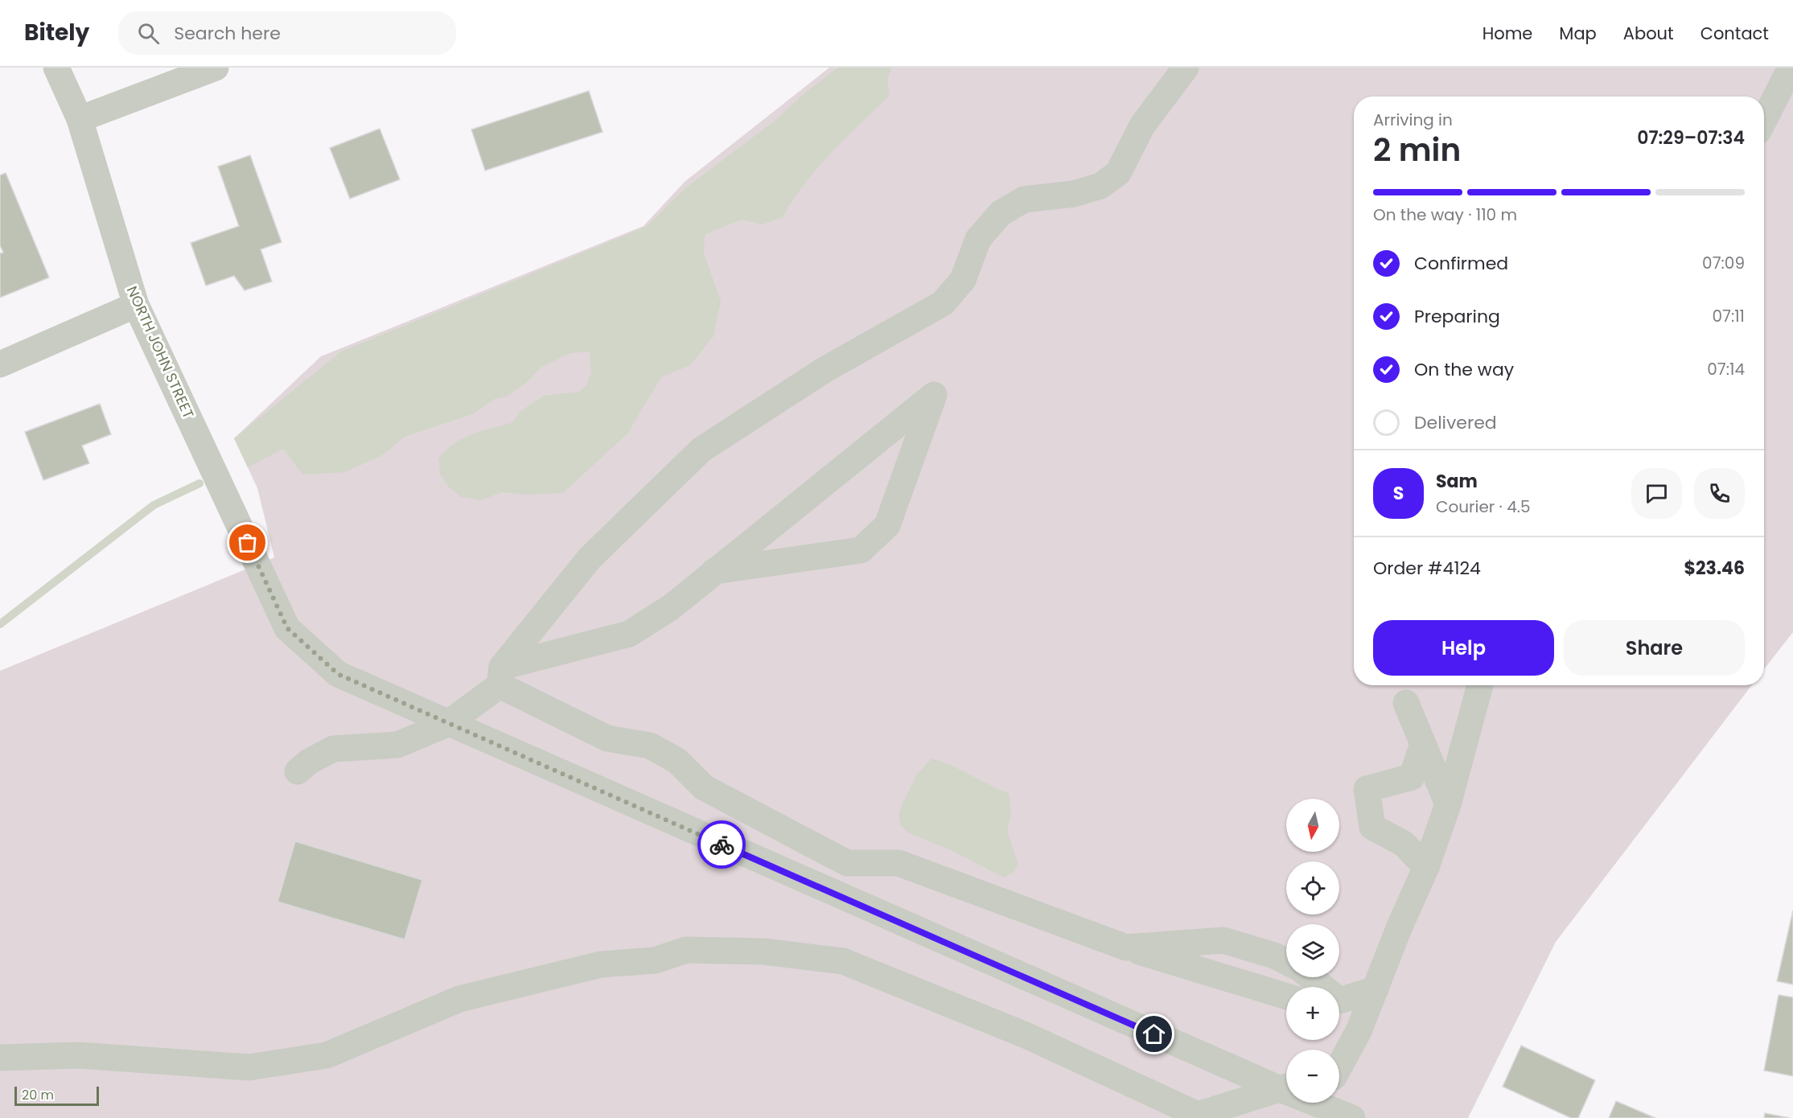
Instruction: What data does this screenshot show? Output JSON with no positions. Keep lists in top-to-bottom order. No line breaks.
{"streets":{"street":["NORTH JOHN STREET"]},"scale_bar":"20 m","north":"bottom","page":{"header":"Bitely","search":"Search here","nav":["Home","Map","About","Contact"],"heading":["2 min","Arriving in","07:29–07:34"],"panel":["Sam","Courier · 4.5","Order #4124","$23.46"],"bar":"On the way · 110 m","list":[["Confirmed","07:09"],["Preparing","07:11"],["On the way","07:14"],"Delivered"],"round":"S","buttons":["Help","Share"],"map_buttons":["+","−"],"scale":"20 m"}}
